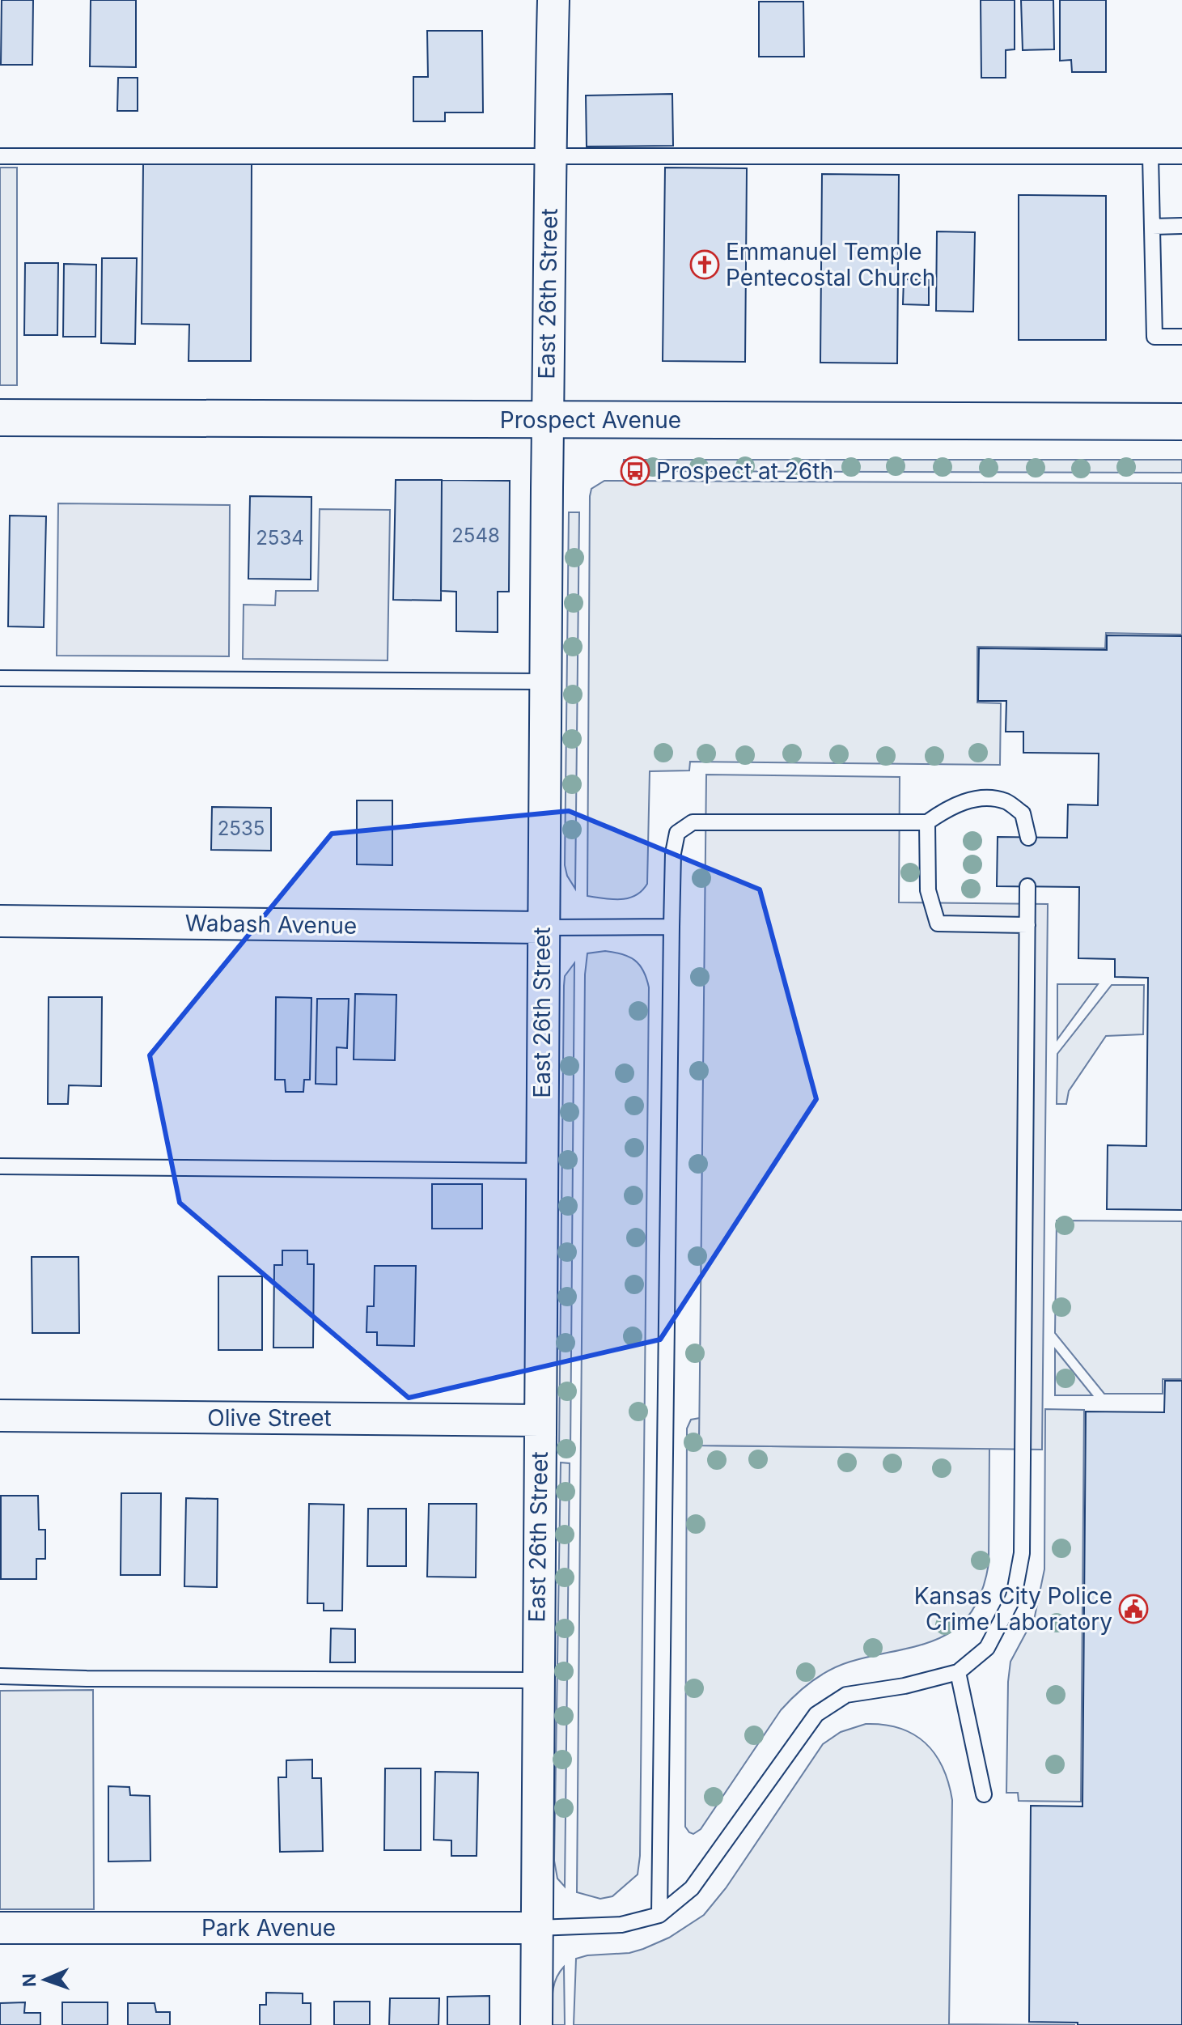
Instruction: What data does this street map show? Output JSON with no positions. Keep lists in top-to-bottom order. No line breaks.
{"streets":{"main road":["Prospect Avenue"],"street":["East 26th Street","Wabash Avenue","Olive Street","Park Avenue"]},"crossings":[["East 26th Street","Prospect Avenue"],["East 26th Street","Wabash Avenue"],["East 26th Street","Olive Street"],["East 26th Street","Park Avenue"]],"places":{"church":["Emmanuel Temple Pentecostal Church"],"bus stop":["Prospect at 26th"],"public building":["Kansas City Police Crime Laboratory"]},"house_numbers":["2548","2534","2535"],"north":"left"}
